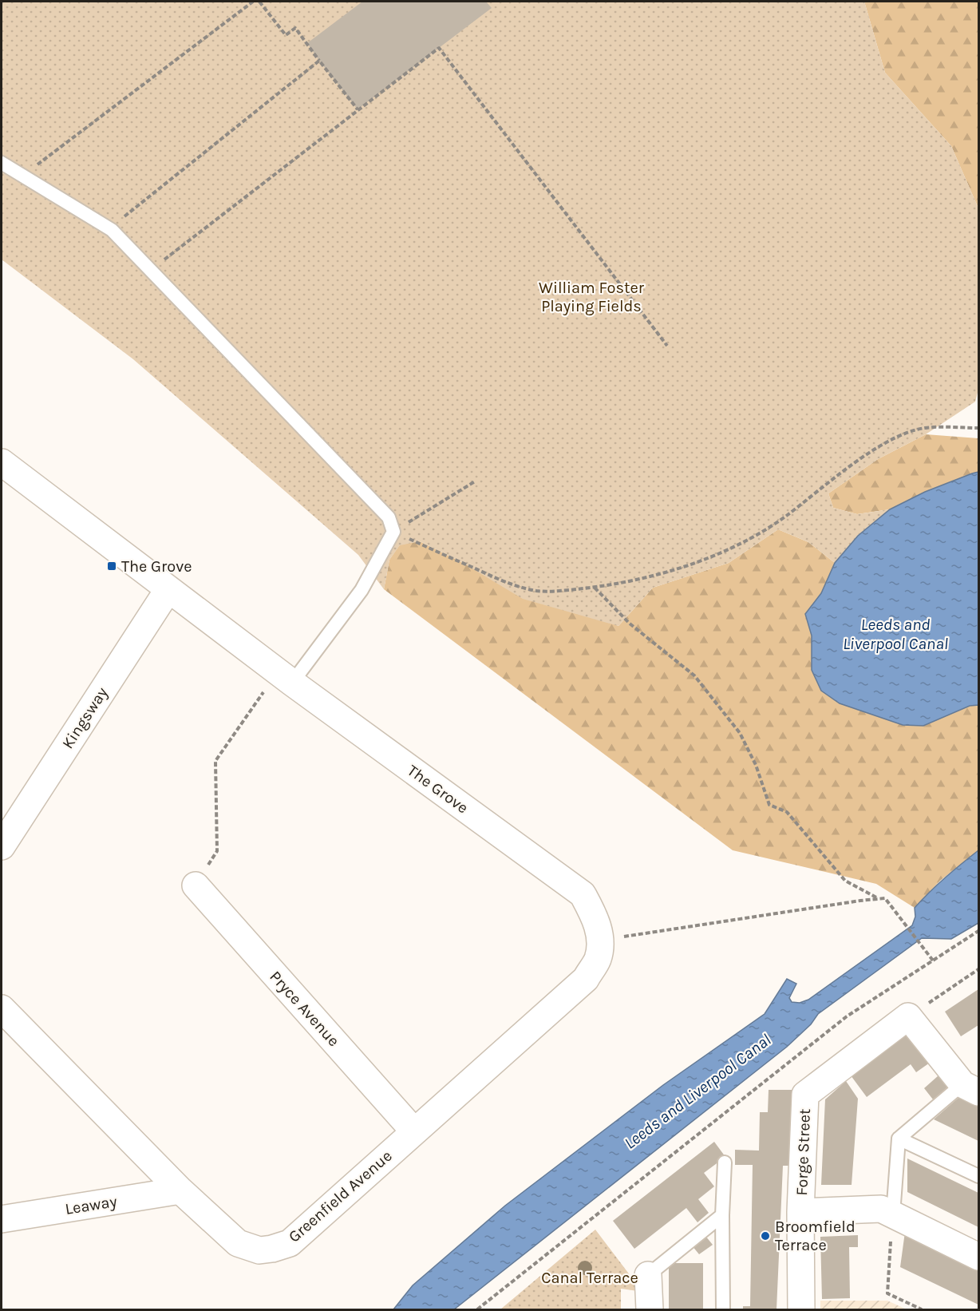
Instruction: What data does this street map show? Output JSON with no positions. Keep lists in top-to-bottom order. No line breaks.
{"streets":{"street":["Kingsway","The Grove","Pryce Avenue","Forge Street","Greenfield Avenue","Leaway"]},"crossings":[["Kingsway","The Grove"],["The Grove","Greenfield Avenue"],["Pryce Avenue","Greenfield Avenue"],["Greenfield Avenue","Leaway"]],"water":["Leeds and Liverpool Canal"],"parks":["William Foster Playing Fields","Canal Terrace"],"places":{"transit":["The Grove"],"other":["Broomfield Terrace"]}}
